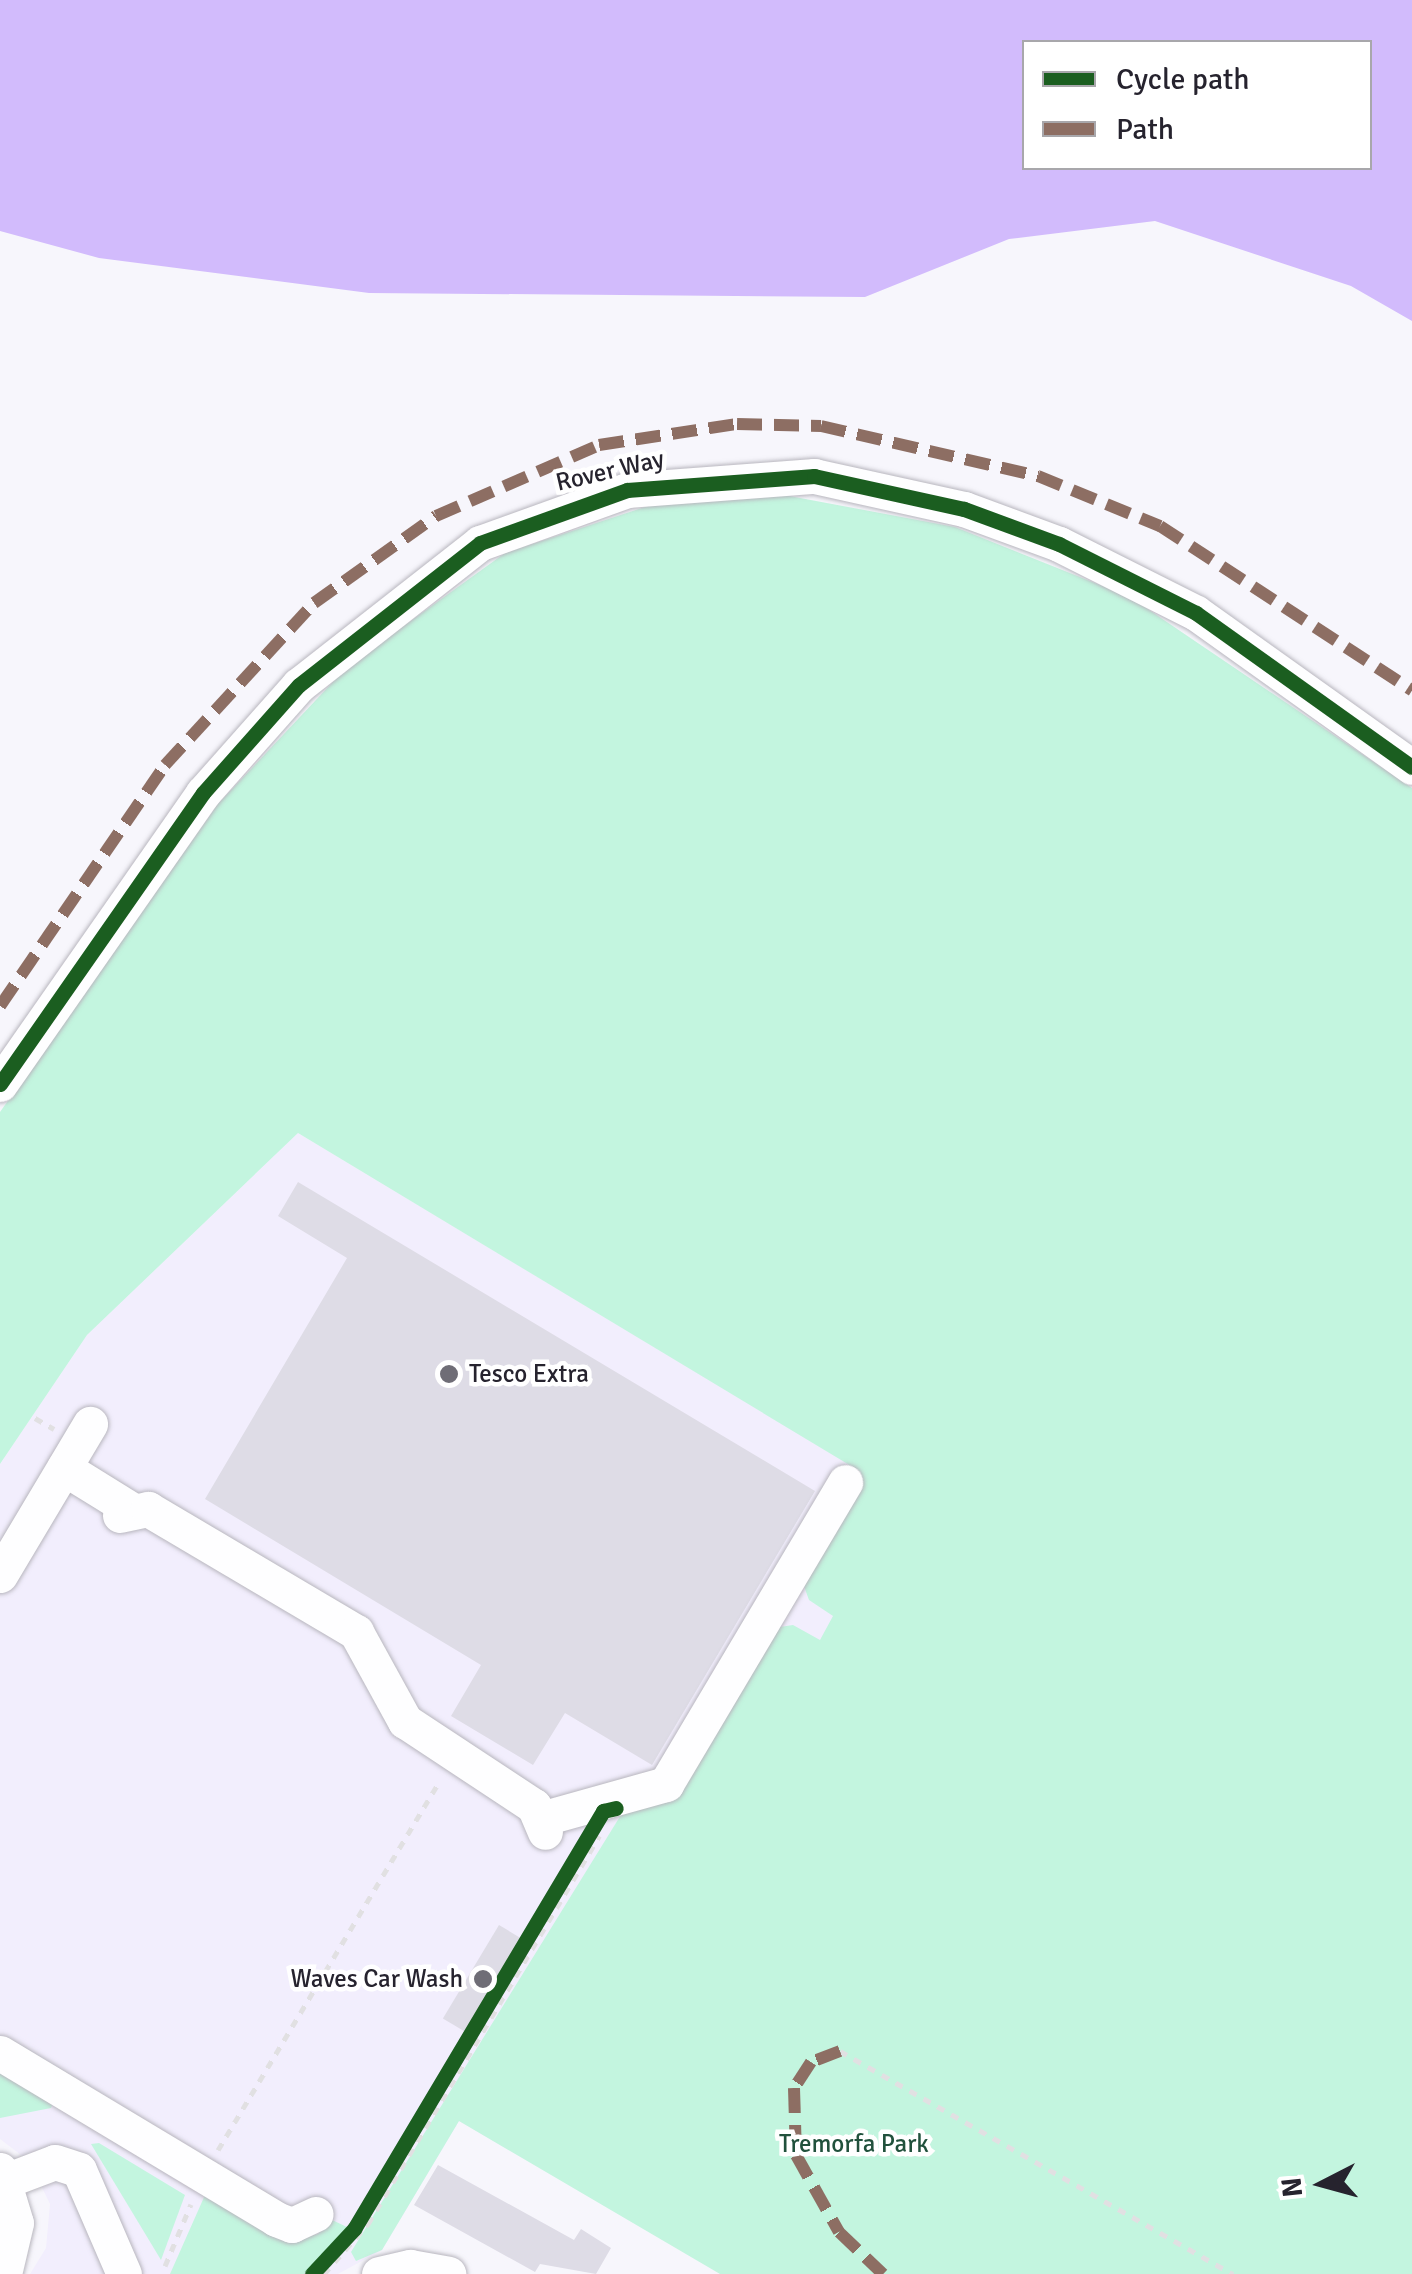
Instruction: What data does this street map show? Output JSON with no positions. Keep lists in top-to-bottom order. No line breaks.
{"streets":{"street":["Rover Way"]},"parks":["Tremorfa Park"],"places":["Tesco Extra","Waves Car Wash"],"legend":["Cycle path","Path"],"north":"left"}
